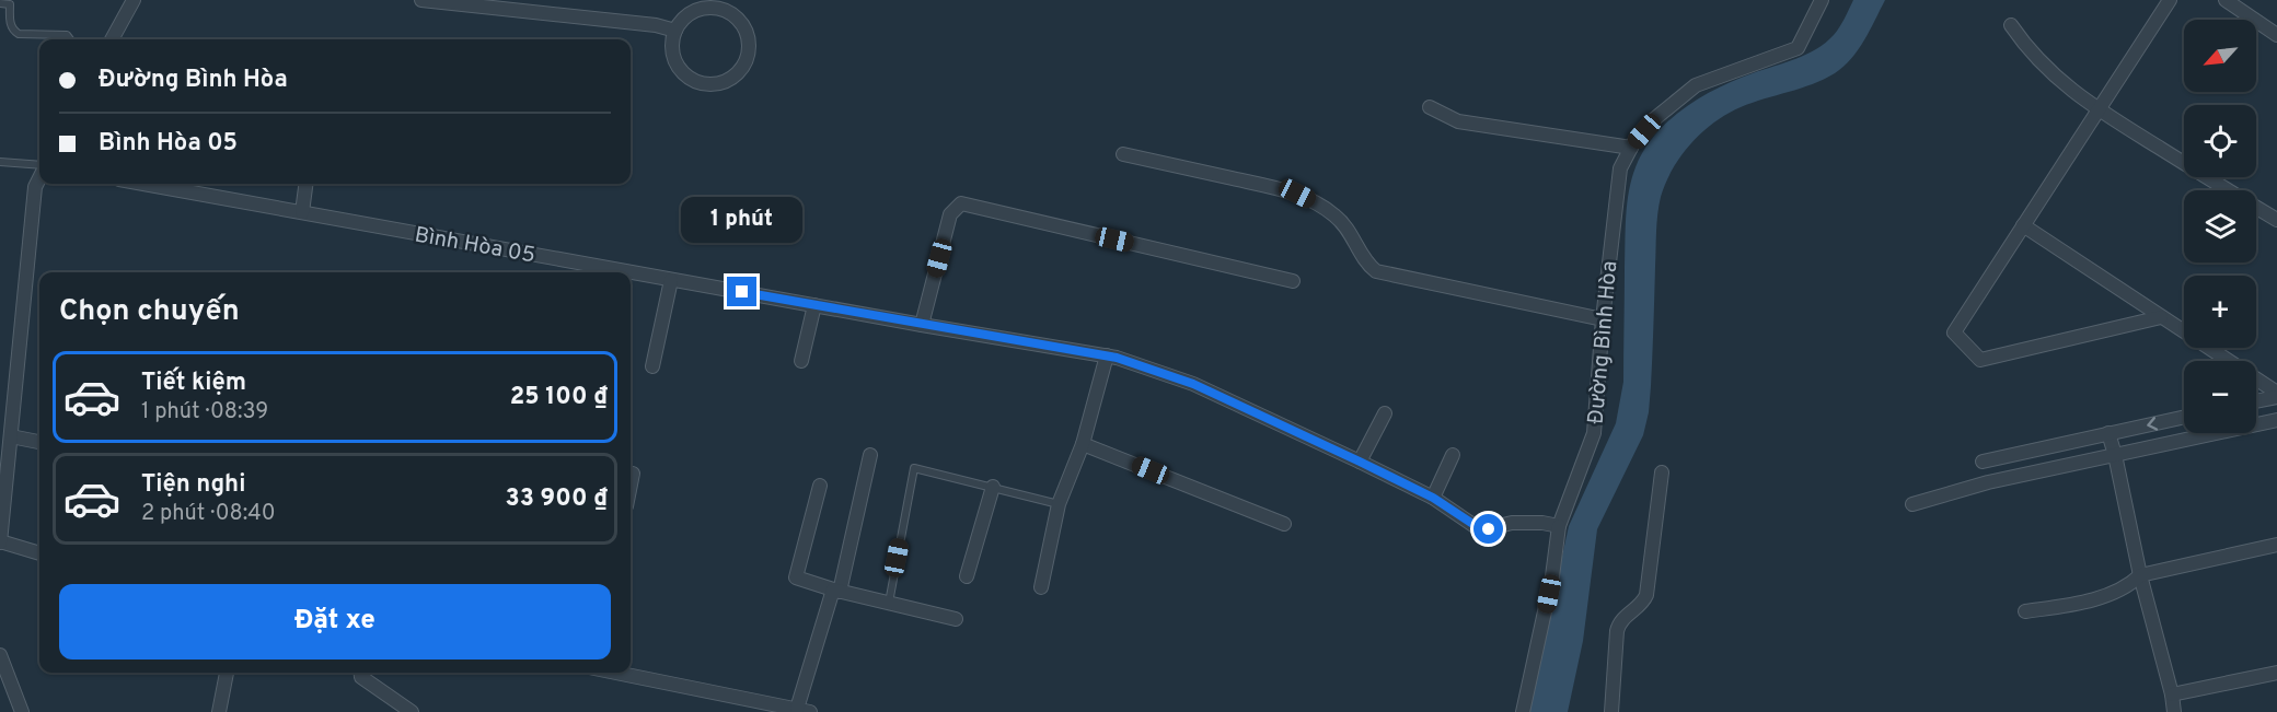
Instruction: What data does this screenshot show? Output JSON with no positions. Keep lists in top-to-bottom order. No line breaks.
{"streets":{"street":["Bình Hòa 05","Đường Bình Hòa"]},"north":"bottom left","page":{"map_buttons":["+","−"],"banner":["Đường Bình Hòa","Bình Hòa 05"],"bubble":"1 phút","heading":"Chọn chuyến","list":[{"name":"Tiết kiệm","note":"1 phút · 08:39","value":"25 100 ₫"},{"name":"Tiện nghi","note":"2 phút · 08:40","value":"33 900 ₫"}],"buttons":"Đặt xe"}}
